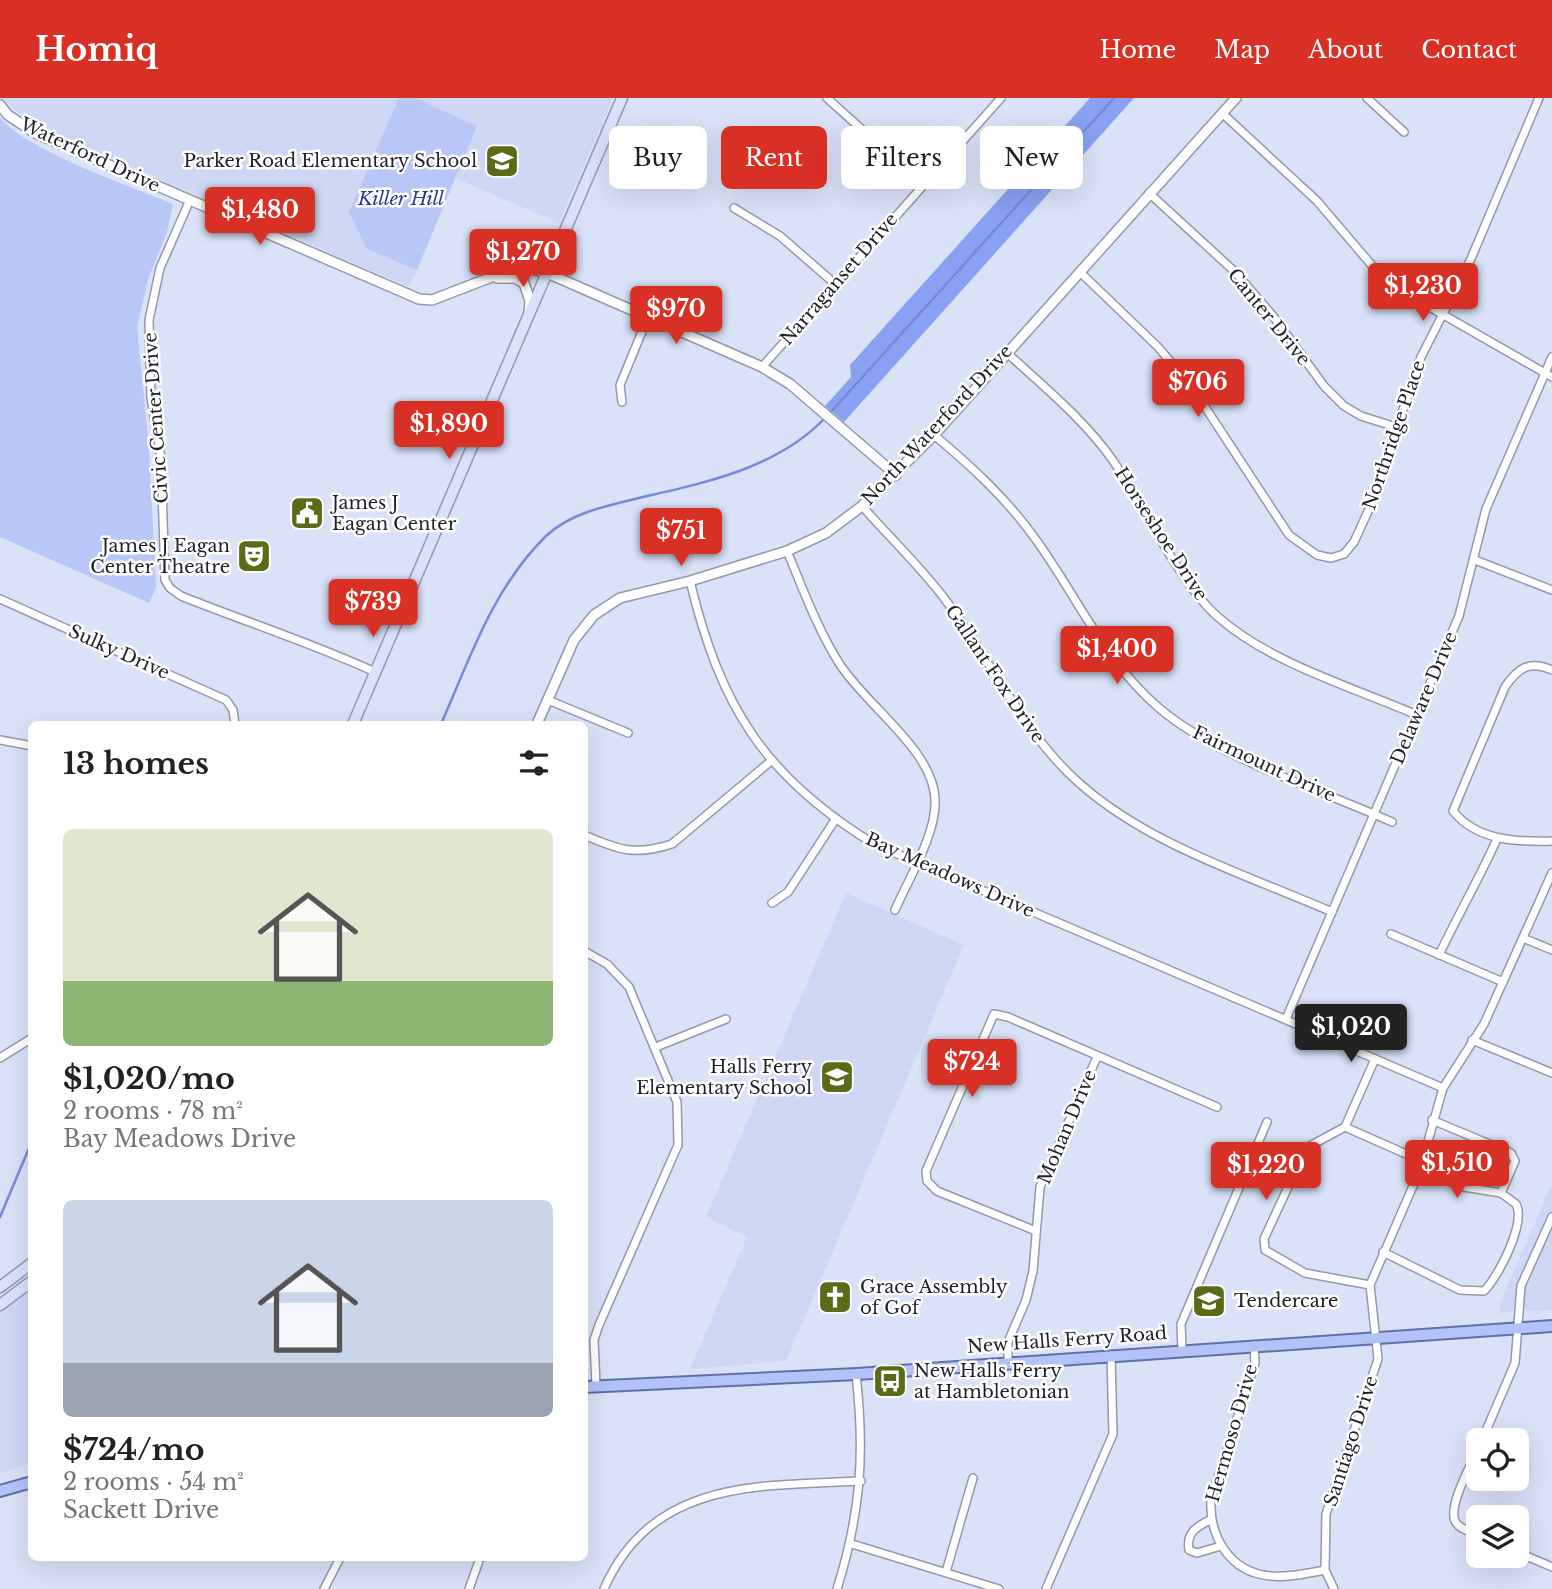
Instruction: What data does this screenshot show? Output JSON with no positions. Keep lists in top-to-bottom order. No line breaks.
{"streets":{"main road":["New Halls Ferry Road"],"street":["Waterford Drive","Narraganset Drive","Canter Drive","Civic Center Drive","North Waterford Drive","Northridge Place","Horseshoe Drive","Sulky Drive","Gallant Fox Drive","Delaware Drive","Fairmount Drive","Bay Meadows Drive","Mohan Drive","Hermoso Drive","Santiago Drive"]},"crossings":[["Waterford Drive","Narraganset Drive"],["Waterford Drive","Civic Center Drive"],["Waterford Drive","North Waterford Drive"],["Canter Drive","North Waterford Drive"],["Canter Drive","Northridge Place"],["North Waterford Drive","Northridge Place"],["North Waterford Drive","Horseshoe Drive"],["North Waterford Drive","Gallant Fox Drive"],["North Waterford Drive","Fairmount Drive"],["North Waterford Drive","Bay Meadows Drive"],["Horseshoe Drive","Delaware Drive"],["Gallant Fox Drive","Delaware Drive"],["Delaware Drive","Fairmount Drive"],["Delaware Drive","Bay Meadows Drive"],["Bay Meadows Drive","Santiago Drive"],["Mohan Drive","New Halls Ferry Road"],["New Halls Ferry Road","Hermoso Drive"],["New Halls Ferry Road","Santiago Drive"],["Hermoso Drive","Santiago Drive"]],"parks":["Killer Hill"],"places":{"school or university":["Parker Road Elementary School","Halls Ferry Elementary School","Tendercare"],"public building":["James J Eagan Center"],"theatre":["James J Eagan Center Theatre"],"church":["Grace Assembly of Gof"],"bus stop":["New Halls Ferry at Hambletonian"]},"page":{"header":"Homiq","nav":["Home","Map","About","Contact"],"chip":["Buy","Rent","Filters","New"],"price":["$1,480","$1,270","$1,230","$970","$706","$1,890","$751","$739","$1,400","$1,020","$724","$1,510","$1,220"],"heading":"13 homes","list":[{"name":"$1,020/mo","note":"2 rooms · 78 m² · Bay Meadows Drive"},{"name":"$724/mo","note":"2 rooms · 54 m² · Sackett Drive"}]}}
